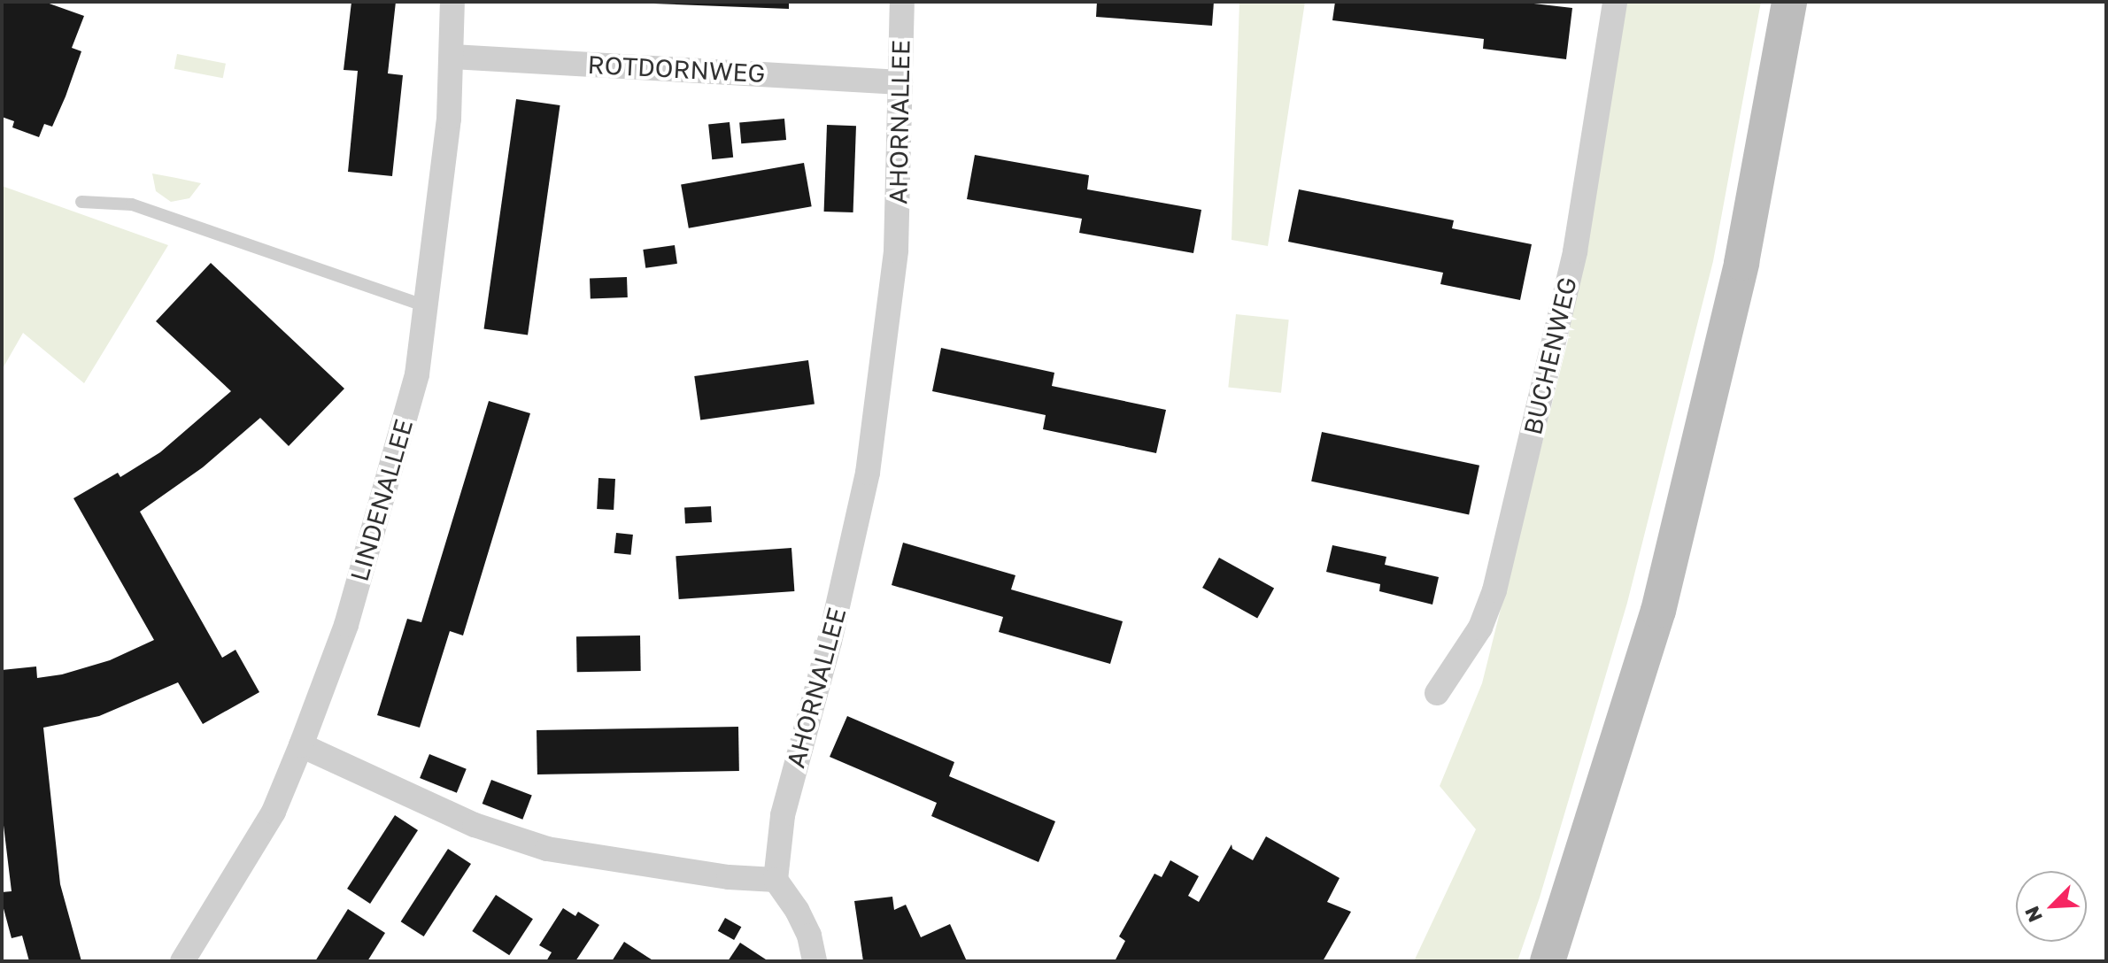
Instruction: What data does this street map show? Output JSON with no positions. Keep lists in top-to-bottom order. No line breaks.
{"streets":{"street":["ROTDORNWEG","AHORNALLEE","BUCHENWEG","LINDENALLEE"]},"crossings":[["ROTDORNWEG","AHORNALLEE"],["ROTDORNWEG","LINDENALLEE"]],"north":"bottom left"}
